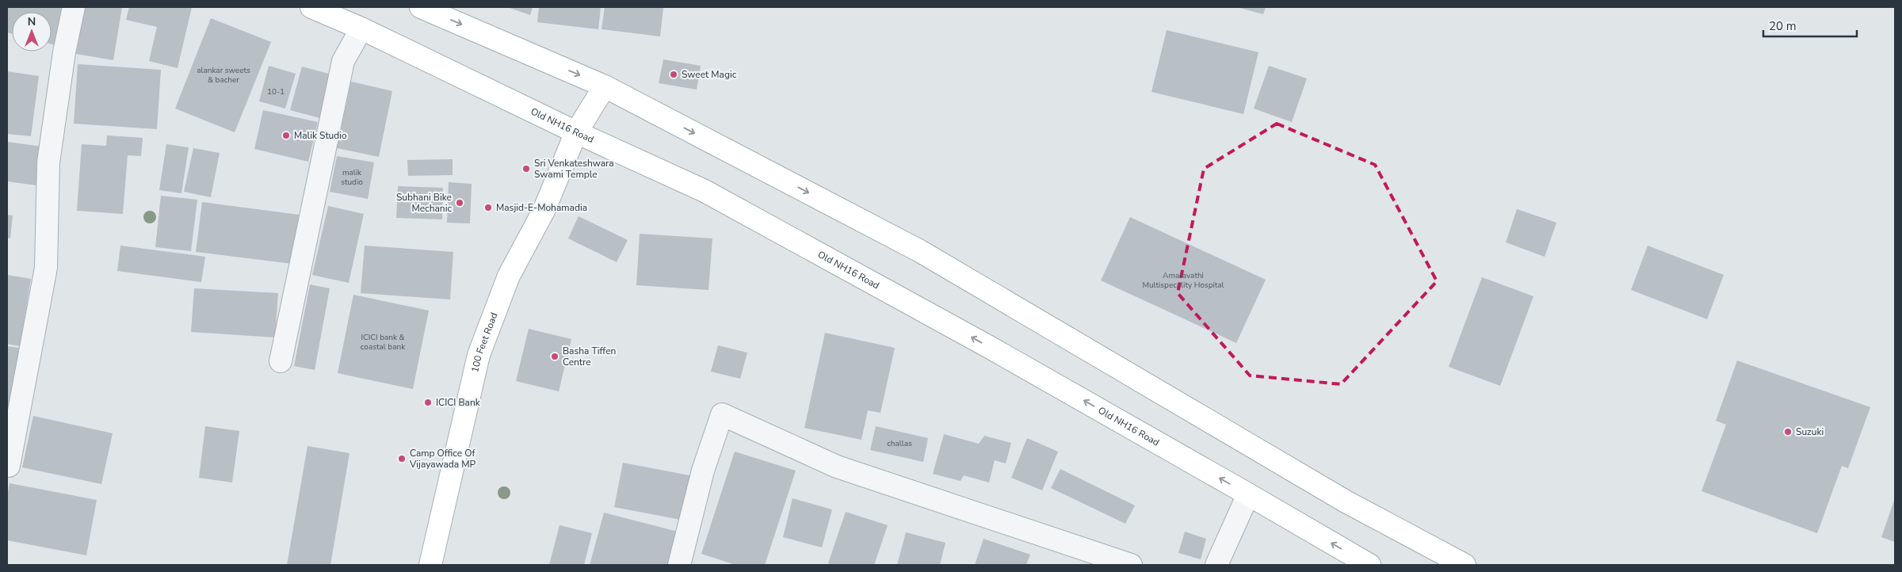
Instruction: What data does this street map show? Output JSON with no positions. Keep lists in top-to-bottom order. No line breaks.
{"streets":{"main road":["Old NH16 Road","100 Feet Road"]},"crossings":[["Old NH16 Road","100 Feet Road"]],"places":["Sweet Magic","Malik Studio","Sri Venkateshwara Swami Temple","Subhani Bike Mechanic","Masjid-E-Mohamadia","Basha Tiffen Centre","ICICI Bank","Suzuki","Camp Office Of Vijayawada MP"],"house_numbers":["alankar sweets & bacher","10-1","malik studio","Amaravathi Multispecality Hospital","ICICI bank & coastal bank","challas"],"scale_bar":"20 m","north":"top"}
